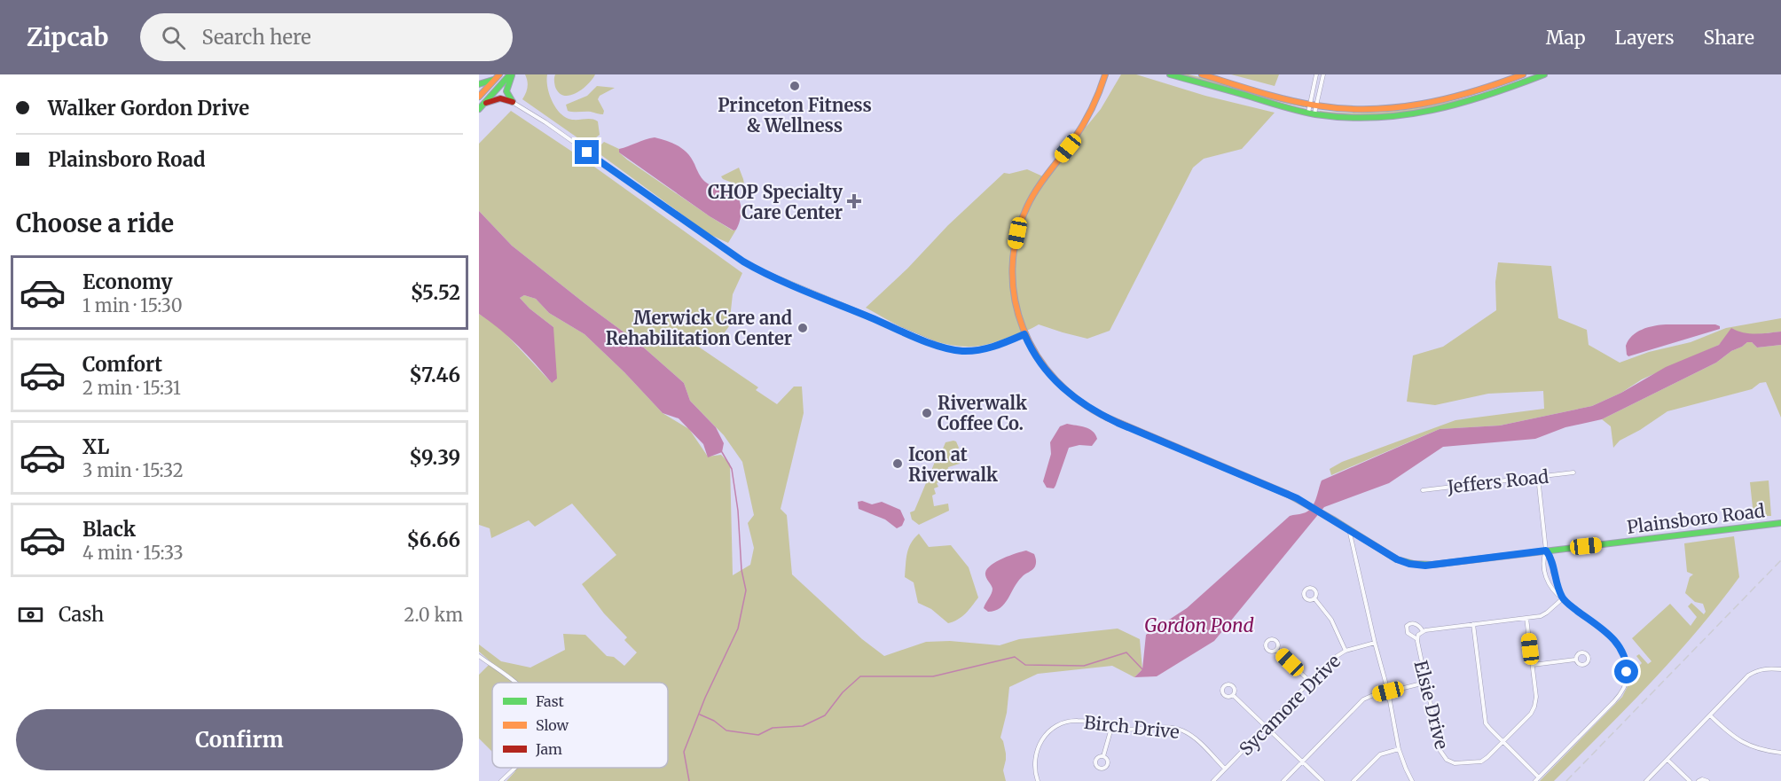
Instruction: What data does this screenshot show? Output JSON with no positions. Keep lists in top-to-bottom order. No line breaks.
{"streets":{"main road":["Plainsboro Road"],"street":["Jeffers Road","Sycamore Drive","Elsie Drive","Birch Drive"]},"crossings":[["Sycamore Drive","Birch Drive"]],"water":["Gordon Pond"],"places":{"other":["Princeton Fitness & Wellness","Merwick Care and Rehabilitation Center","Riverwalk Coffee Co.","Icon at Riverwalk"],"health":["CHOP Specialty Care Center"]},"legend":["Fast","Slow","Jam"],"page":{"header":"Zipcab","search":"Search here","nav":["Map","Layers","Share"],"banner":["Walker Gordon Drive","Plainsboro Road"],"heading":"Choose a ride","list":[{"name":"Economy","note":"1 min · 15:30","value":"$5.52"},{"name":"Comfort","note":"2 min · 15:31","value":"$7.46"},{"name":"XL","note":"3 min · 15:32","value":"$9.39"},{"name":"Black","note":"4 min · 15:33","value":"$6.66"}],"pay":["Cash","2.0 km"],"buttons":"Confirm"}}
